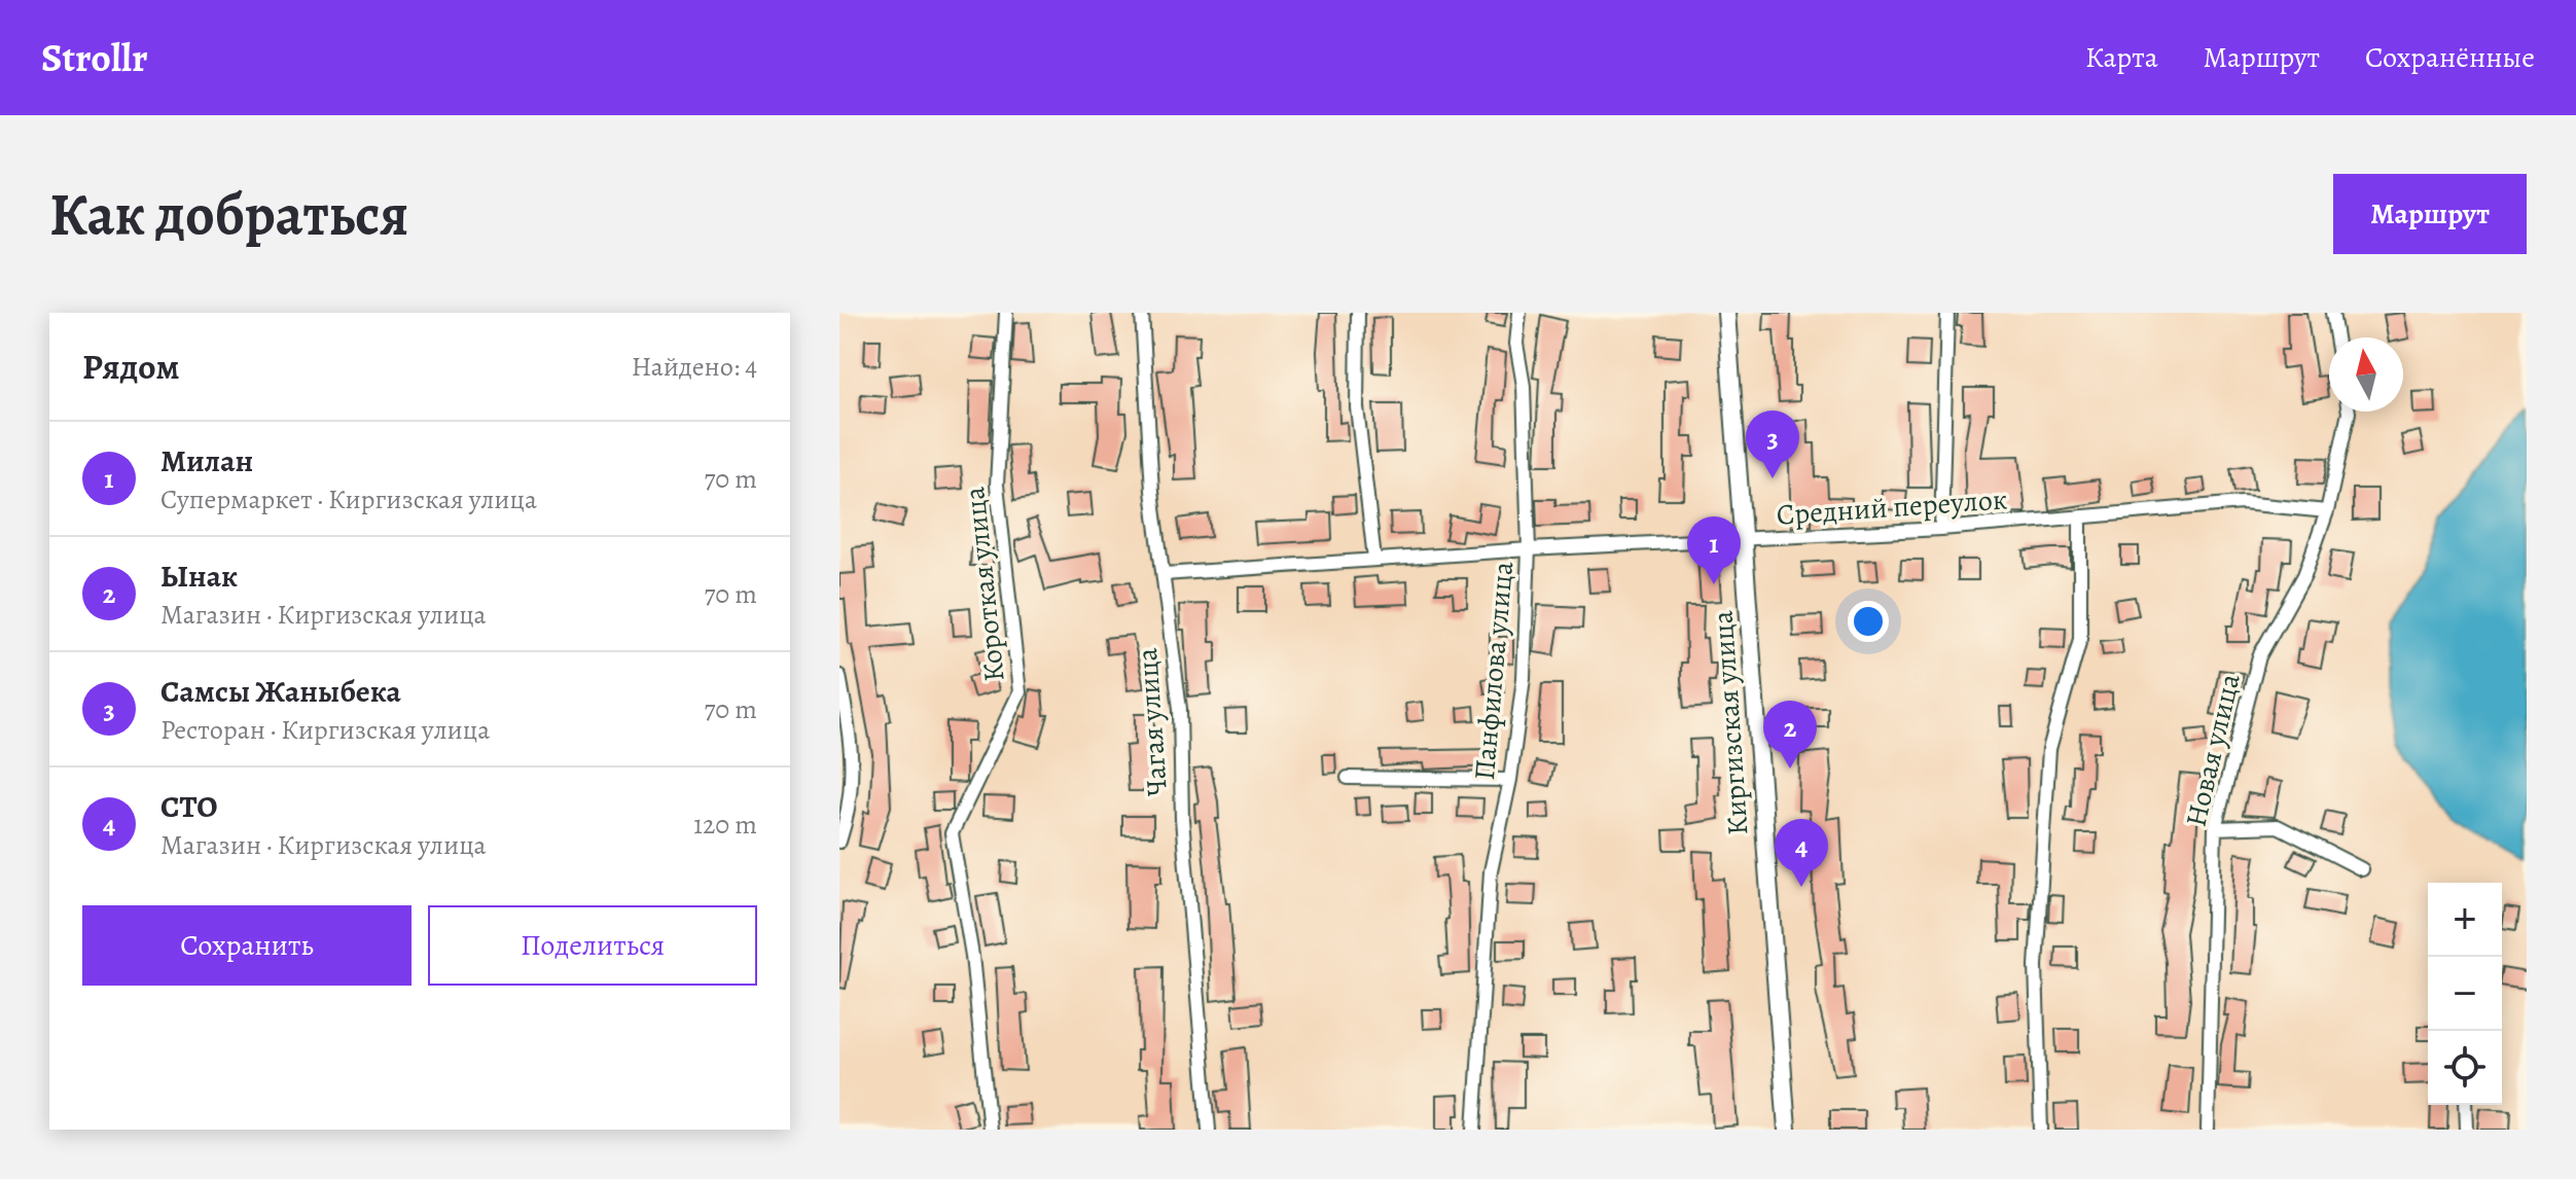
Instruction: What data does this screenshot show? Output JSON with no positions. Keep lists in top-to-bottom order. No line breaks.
{"streets":{"main road":["Киргизская улица"],"street":["Средний переулок","Короткая улица","Панфилова улица","Чагая улица","Новая улица"]},"crossings":[["Средний переулок","Панфилова улица"],["Средний переулок","Чагая улица"],["Средний переулок","Киргизская улица"],["Средний переулок","Новая улица"]],"north":"top","page":{"header":"Strollr","nav":["Карта","Маршрут","Сохранённые"],"buttons":["Маршрут",["Сохранить","Поделиться"]],"title":"Как добраться","heading":["Рядом","Найдено: 4"],"pins":["3","1","2","4"],"list":[{"mark":"1","name":"Милан","note":"Супермаркет · Киргизская улица","value":"70 m"},{"mark":"2","name":"Ынак","note":"Магазин · Киргизская улица","value":"70 m"},{"mark":"3","name":"Самсы Жаныбека","note":"Ресторан · Киргизская улица","value":"70 m"},{"mark":"4","name":"СТО","note":"Магазин · Киргизская улица","value":"120 m"}],"map_buttons":["+","−"]}}
